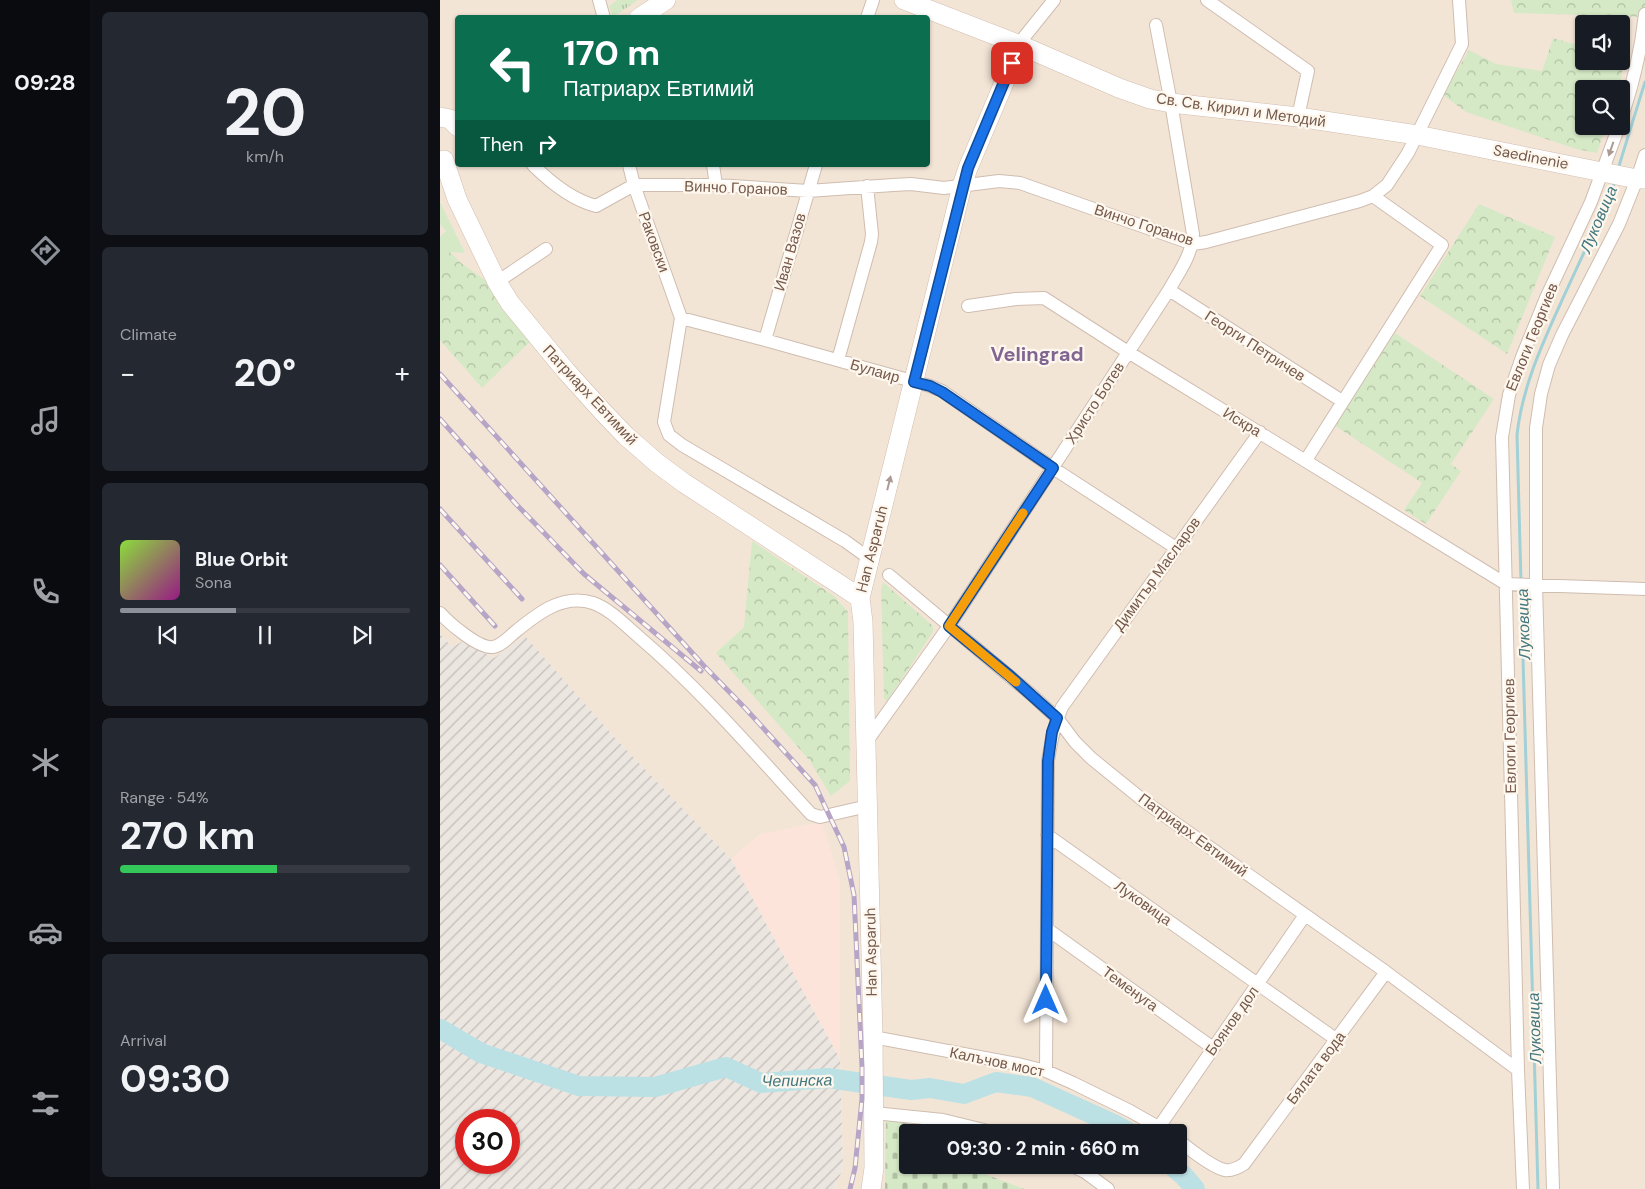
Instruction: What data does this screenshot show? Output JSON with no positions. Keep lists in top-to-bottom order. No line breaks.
{"streets":{"street":["Св. Св. Кирил и Методий","Saedinenie","Винчо Горанов","Раковски","Иван Вазов","Евлоги Георгиев","Георги Петричев","Булаир","Патриарх Евтимий","Христо Ботев","Искра","Han Asparuh","Димитър Масларов","Луковица","Теменуга","Боянов дол","Калъчов мост","Бялата вода"]},"crossings":[["Св. Св. Кирил и Методий","Saedinenie"],["Св. Св. Кирил и Методий","Винчо Горанов"],["Св. Св. Кирил и Методий","Han Asparuh"],["Saedinenie","Винчо Горанов"],["Saedinenie","Евлоги Георгиев"],["Винчо Горанов","Раковски"],["Винчо Горанов","Иван Вазов"],["Винчо Горанов","Христо Ботев"],["Винчо Горанов","Han Asparuh"],["Раковски","Булаир"],["Иван Вазов","Булаир"],["Евлоги Георгиев","Патриарх Евтимий"],["Евлоги Георгиев","Искра"],["Георги Петричев","Христо Ботев"],["Булаир","Христо Ботев"],["Булаир","Han Asparuh"],["Булаир","Димитър Масларов"],["Патриарх Евтимий","Христо Ботев"],["Патриарх Евтимий","Han Asparuh"],["Патриарх Евтимий","Димитър Масларов"],["Патриарх Евтимий","Боянов дол"],["Патриарх Евтимий","Бялата вода"],["Христо Ботев","Искра"],["Христо Ботев","Han Asparuh"],["Искра","Димитър Масларов"],["Han Asparuh","Калъчов мост"],["Димитър Масларов","Луковица"],["Димитър Масларов","Теменуга"],["Димитър Масларов","Калъчов мост"],["Луковица","Боянов дол"],["Луковица","Бялата вода"],["Теменуга","Боянов дол"]],"districts":["Velingrad"],"water":["Луковица","Чепинска"],"page":{"tabs":"09:28","tile":[["20","km/h"],"Climate",["Range · 54%","270 km"],["Arrival","09:30"]],"turn":["170 m","Патриарх Евтимий"],"then":"Then","heat":["−","20°","+"],"song":["Blue Orbit","Sona"],"limit":"30","trip":"09:30 · 2 min · 660 m"}}
